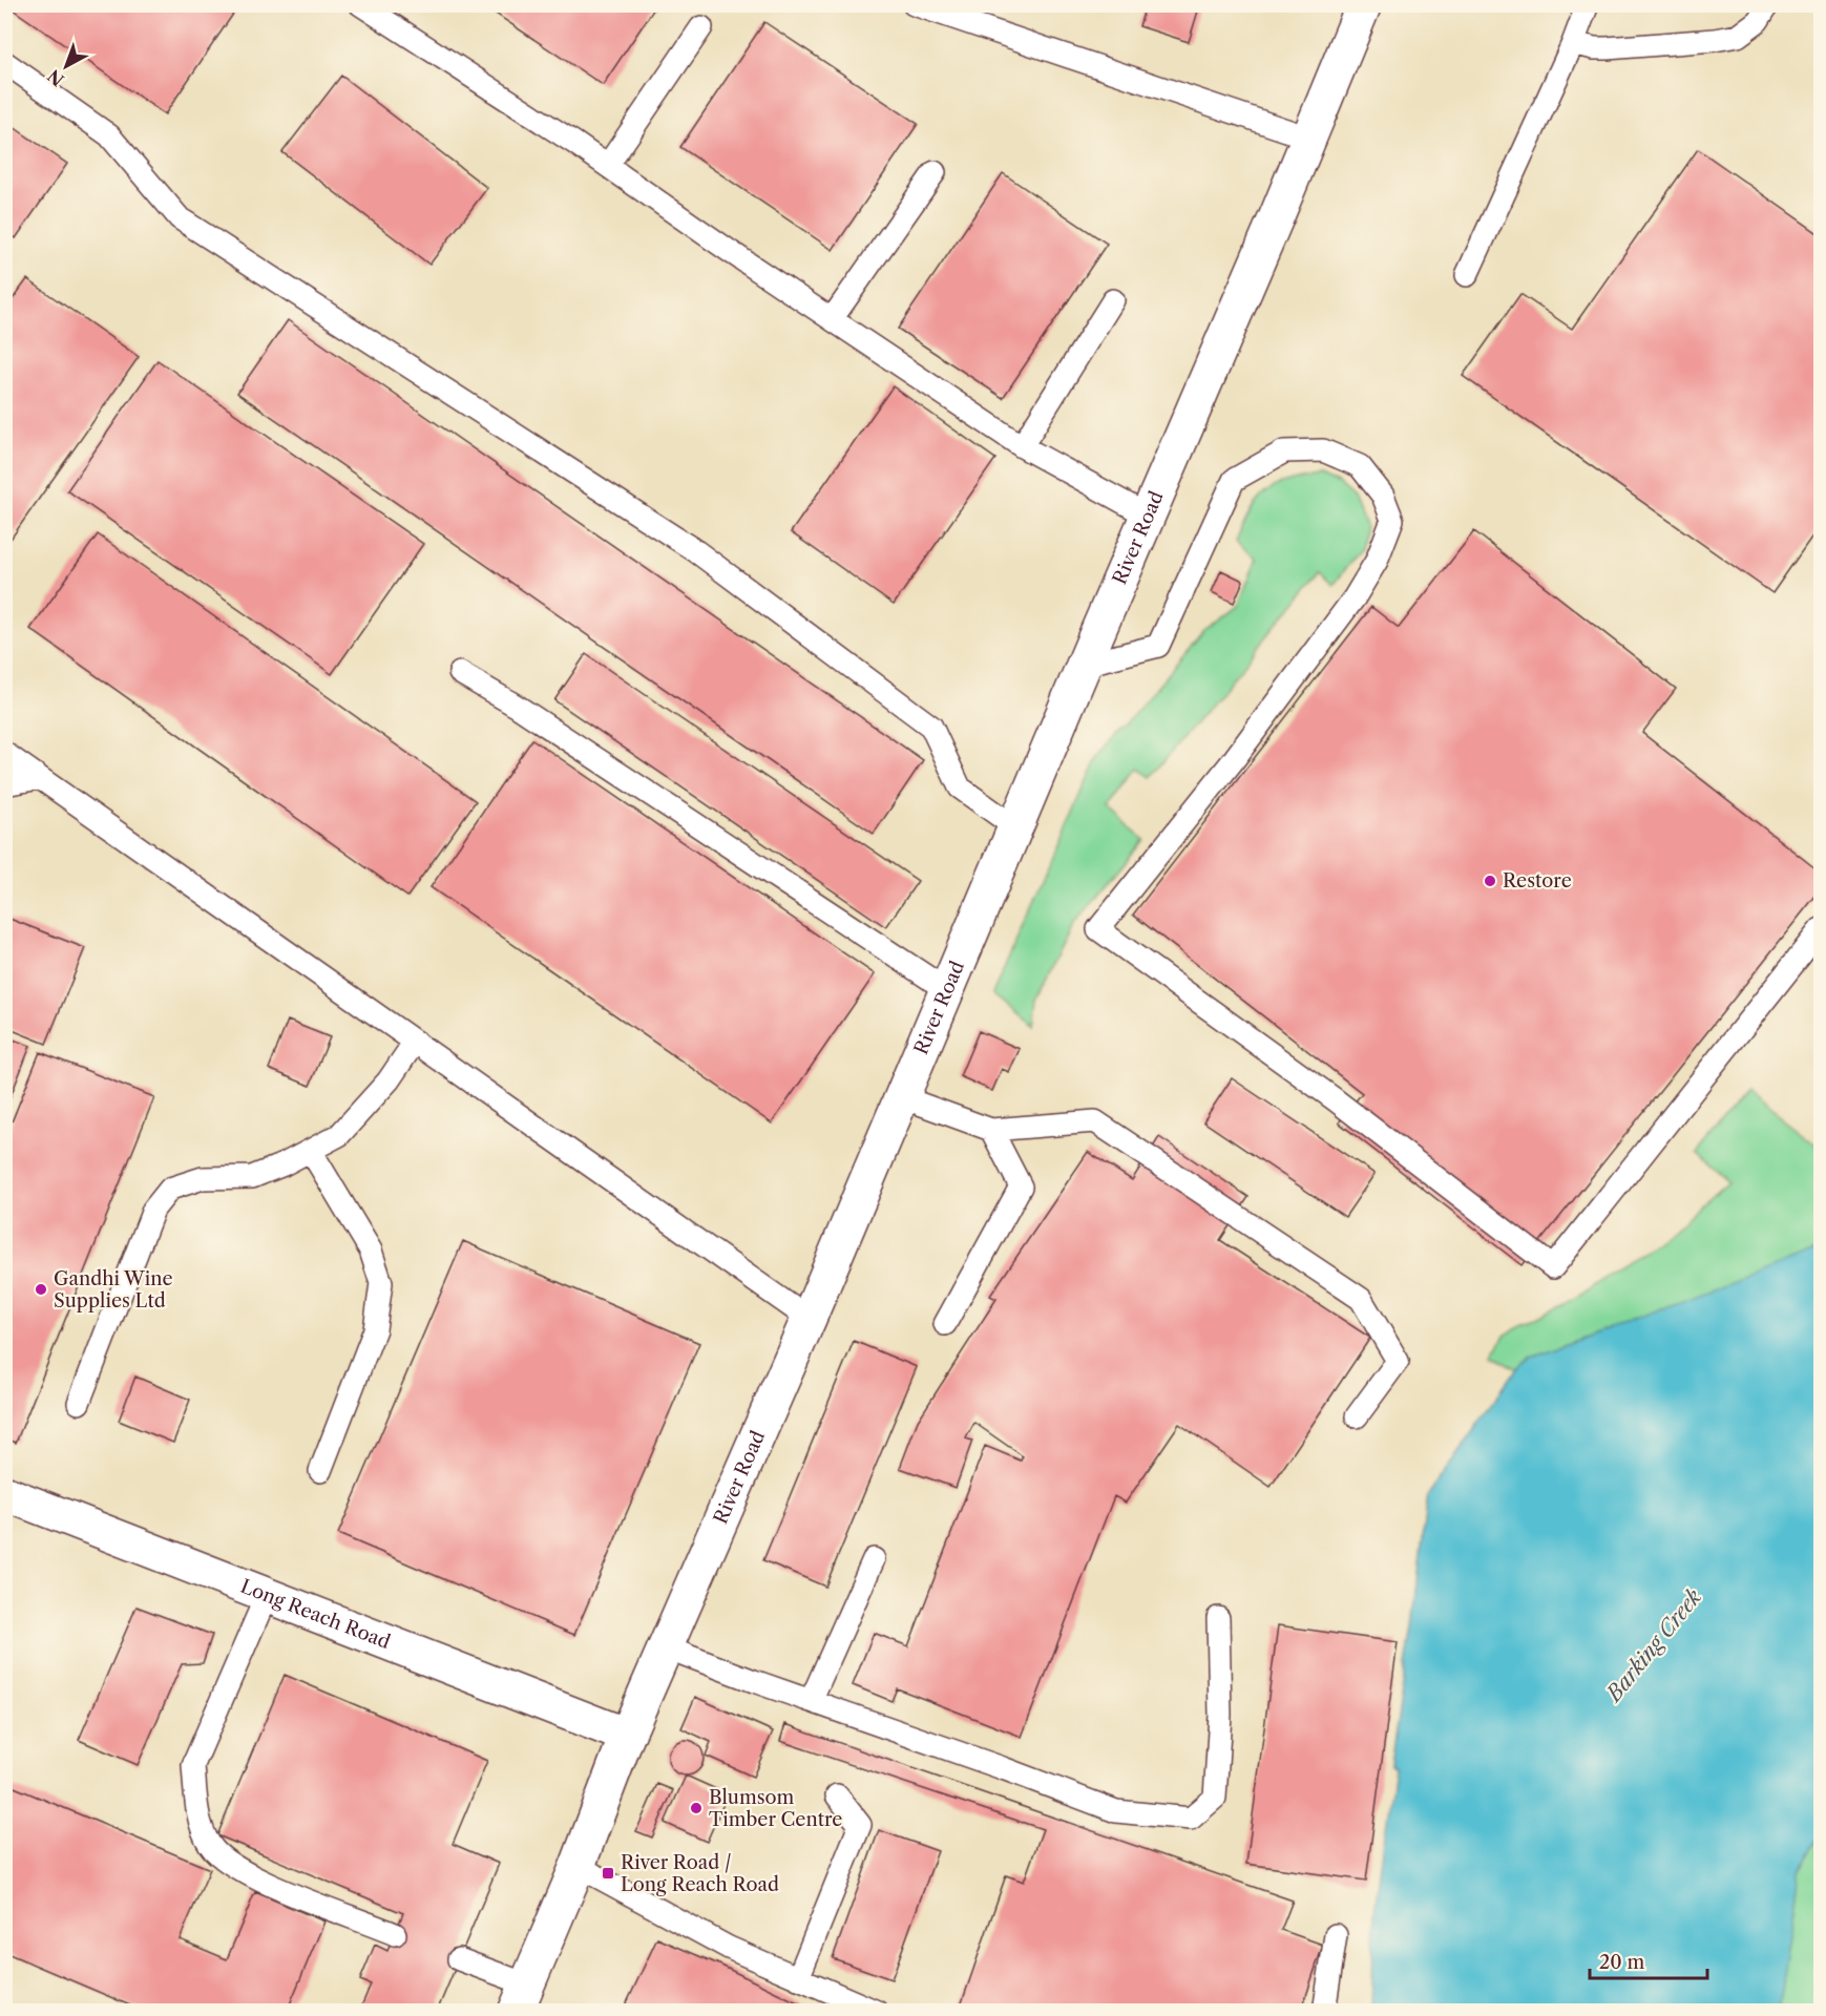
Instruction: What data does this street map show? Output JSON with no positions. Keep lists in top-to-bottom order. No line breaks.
{"streets":{"street":["River Road","Long Reach Road"]},"crossings":[["River Road","Long Reach Road"]],"water":["Barking Creek"],"places":{"other":["Restore","Gandhi Wine Supplies Ltd","Blumsom Timber Centre"],"transit":["River Road / Long Reach Road"]},"scale_bar":"20 m","north":"bottom left"}
